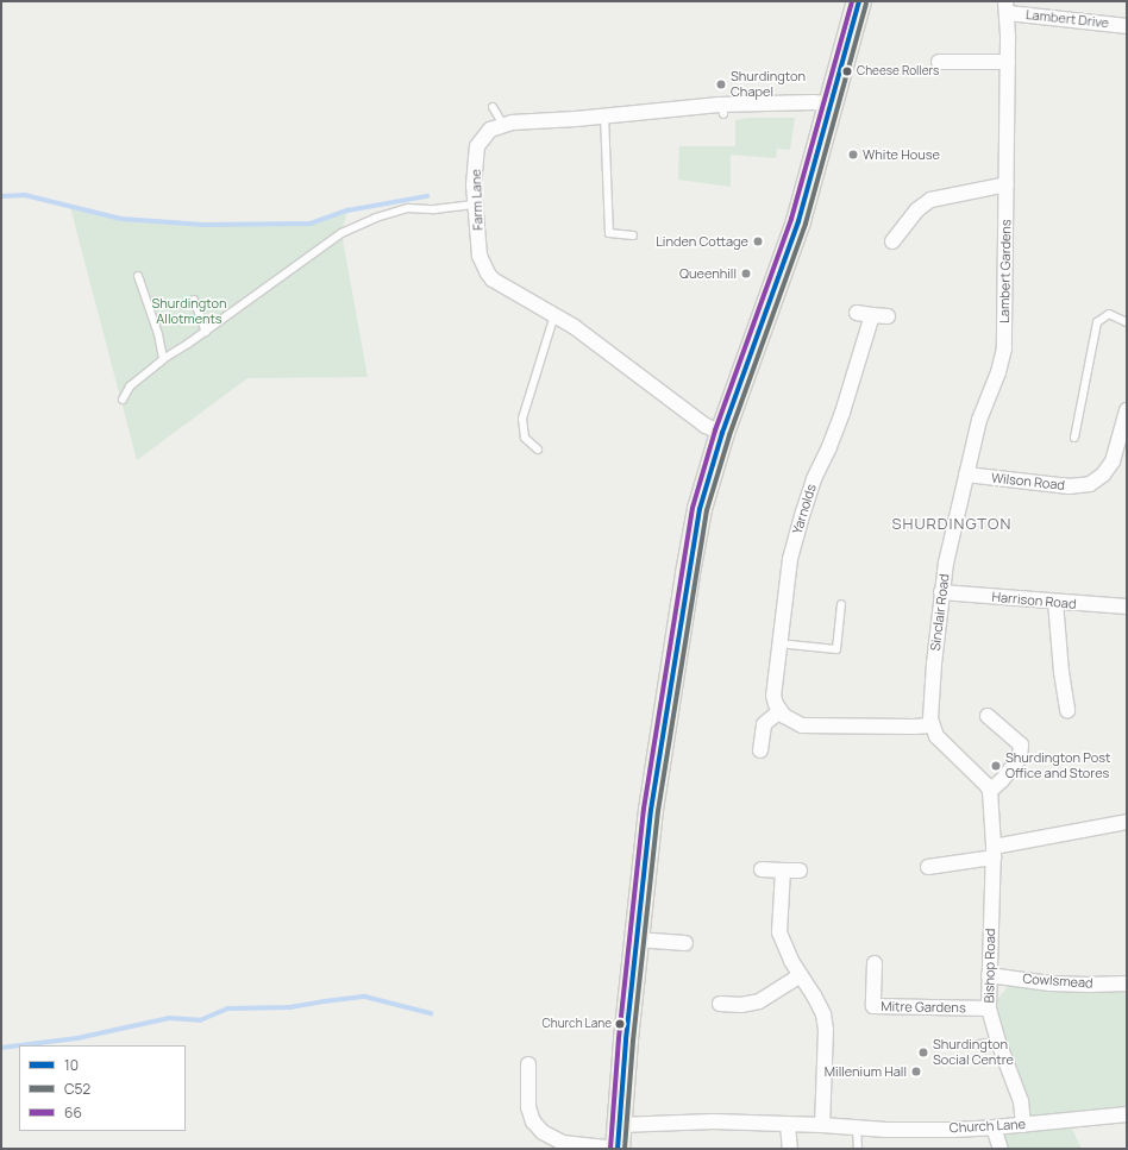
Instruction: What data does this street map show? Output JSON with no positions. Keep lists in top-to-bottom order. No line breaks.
{"streets":{"street":["Lambert Drive","Farm Lane","Lambert Gardens","Wilson Road","Yarnolds","Harrison Road","Sinclair Road","Bishop Road","Cowlsmead","Mitre Gardens","Church Lane"]},"crossings":[["Lambert Drive","Lambert Gardens"],["Lambert Gardens","Wilson Road"],["Lambert Gardens","Sinclair Road"],["Wilson Road","Sinclair Road"],["Harrison Road","Sinclair Road"],["Bishop Road","Cowlsmead"],["Bishop Road","Mitre Gardens"],["Bishop Road","Church Lane"]],"districts":["SHURDINGTON"],"parks":["Shurdington Allotments"],"places":["Cheese Rollers","Shurdington Chapel","White House","Linden Cottage","Queenhill","Shurdington Post Office and Stores","Church Lane","Shurdington Social Centre","Millenium Hall"],"lines":["transit line 10","transit line 66","transit line C52"],"legend":["10","C52","66"]}
